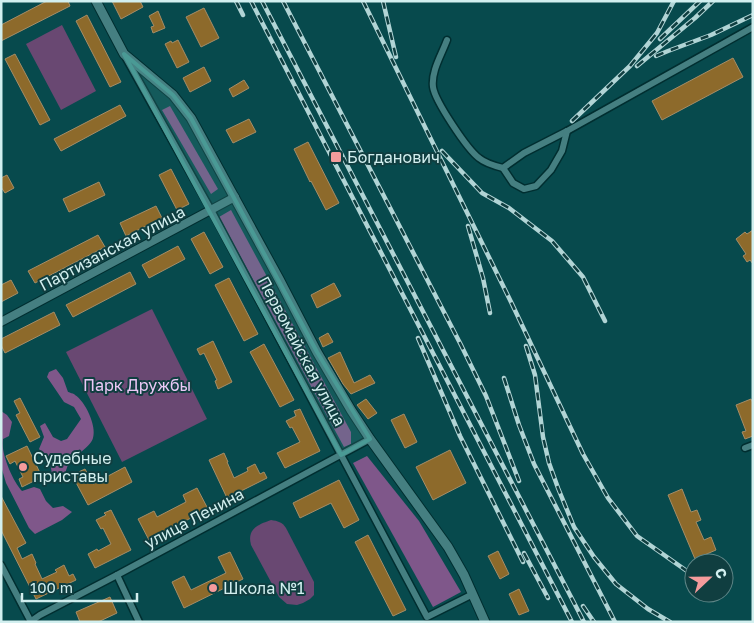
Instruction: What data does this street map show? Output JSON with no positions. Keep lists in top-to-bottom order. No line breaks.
{"streets":{"main road":["Первомайская улица"],"street":["Партизанская улица","улица Ленина"]},"crossings":[["Партизанская улица","Первомайская улица"],["Первомайская улица","улица Ленина"]],"parks":["Парк Дружбы"],"places":{"transit":["Богданович"],"other":["Судебные приставы","Школа №1"]},"scale_bar":"100 m","north":"right"}
